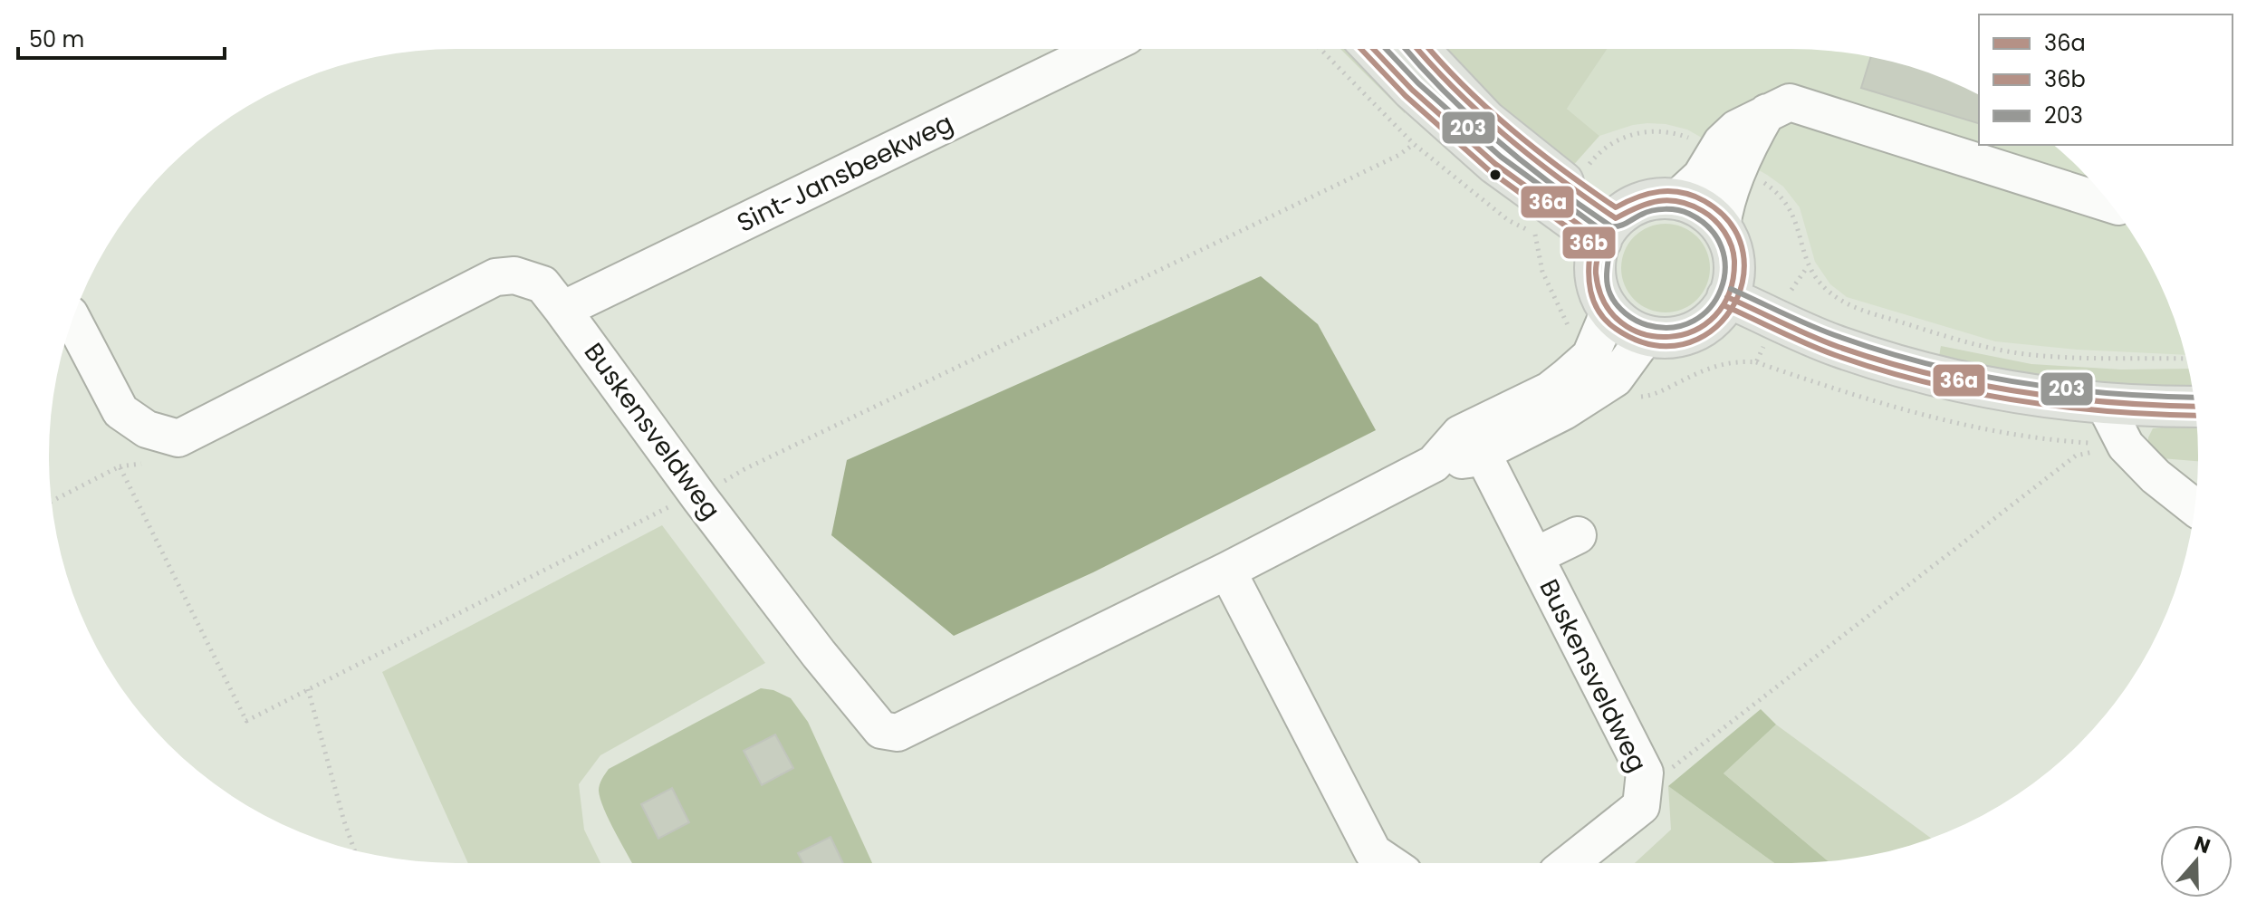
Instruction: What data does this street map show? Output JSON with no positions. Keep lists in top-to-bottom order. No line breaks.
{"streets":{"street":["Sint-Jansbeekweg","Buskensveldweg"]},"crossings":[["Sint-Jansbeekweg","Buskensveldweg"]],"lines":["transit line 36a","transit line 36b","transit line 203"],"legend":["36a","36b","203"],"scale_bar":"50 m","north":"top"}
